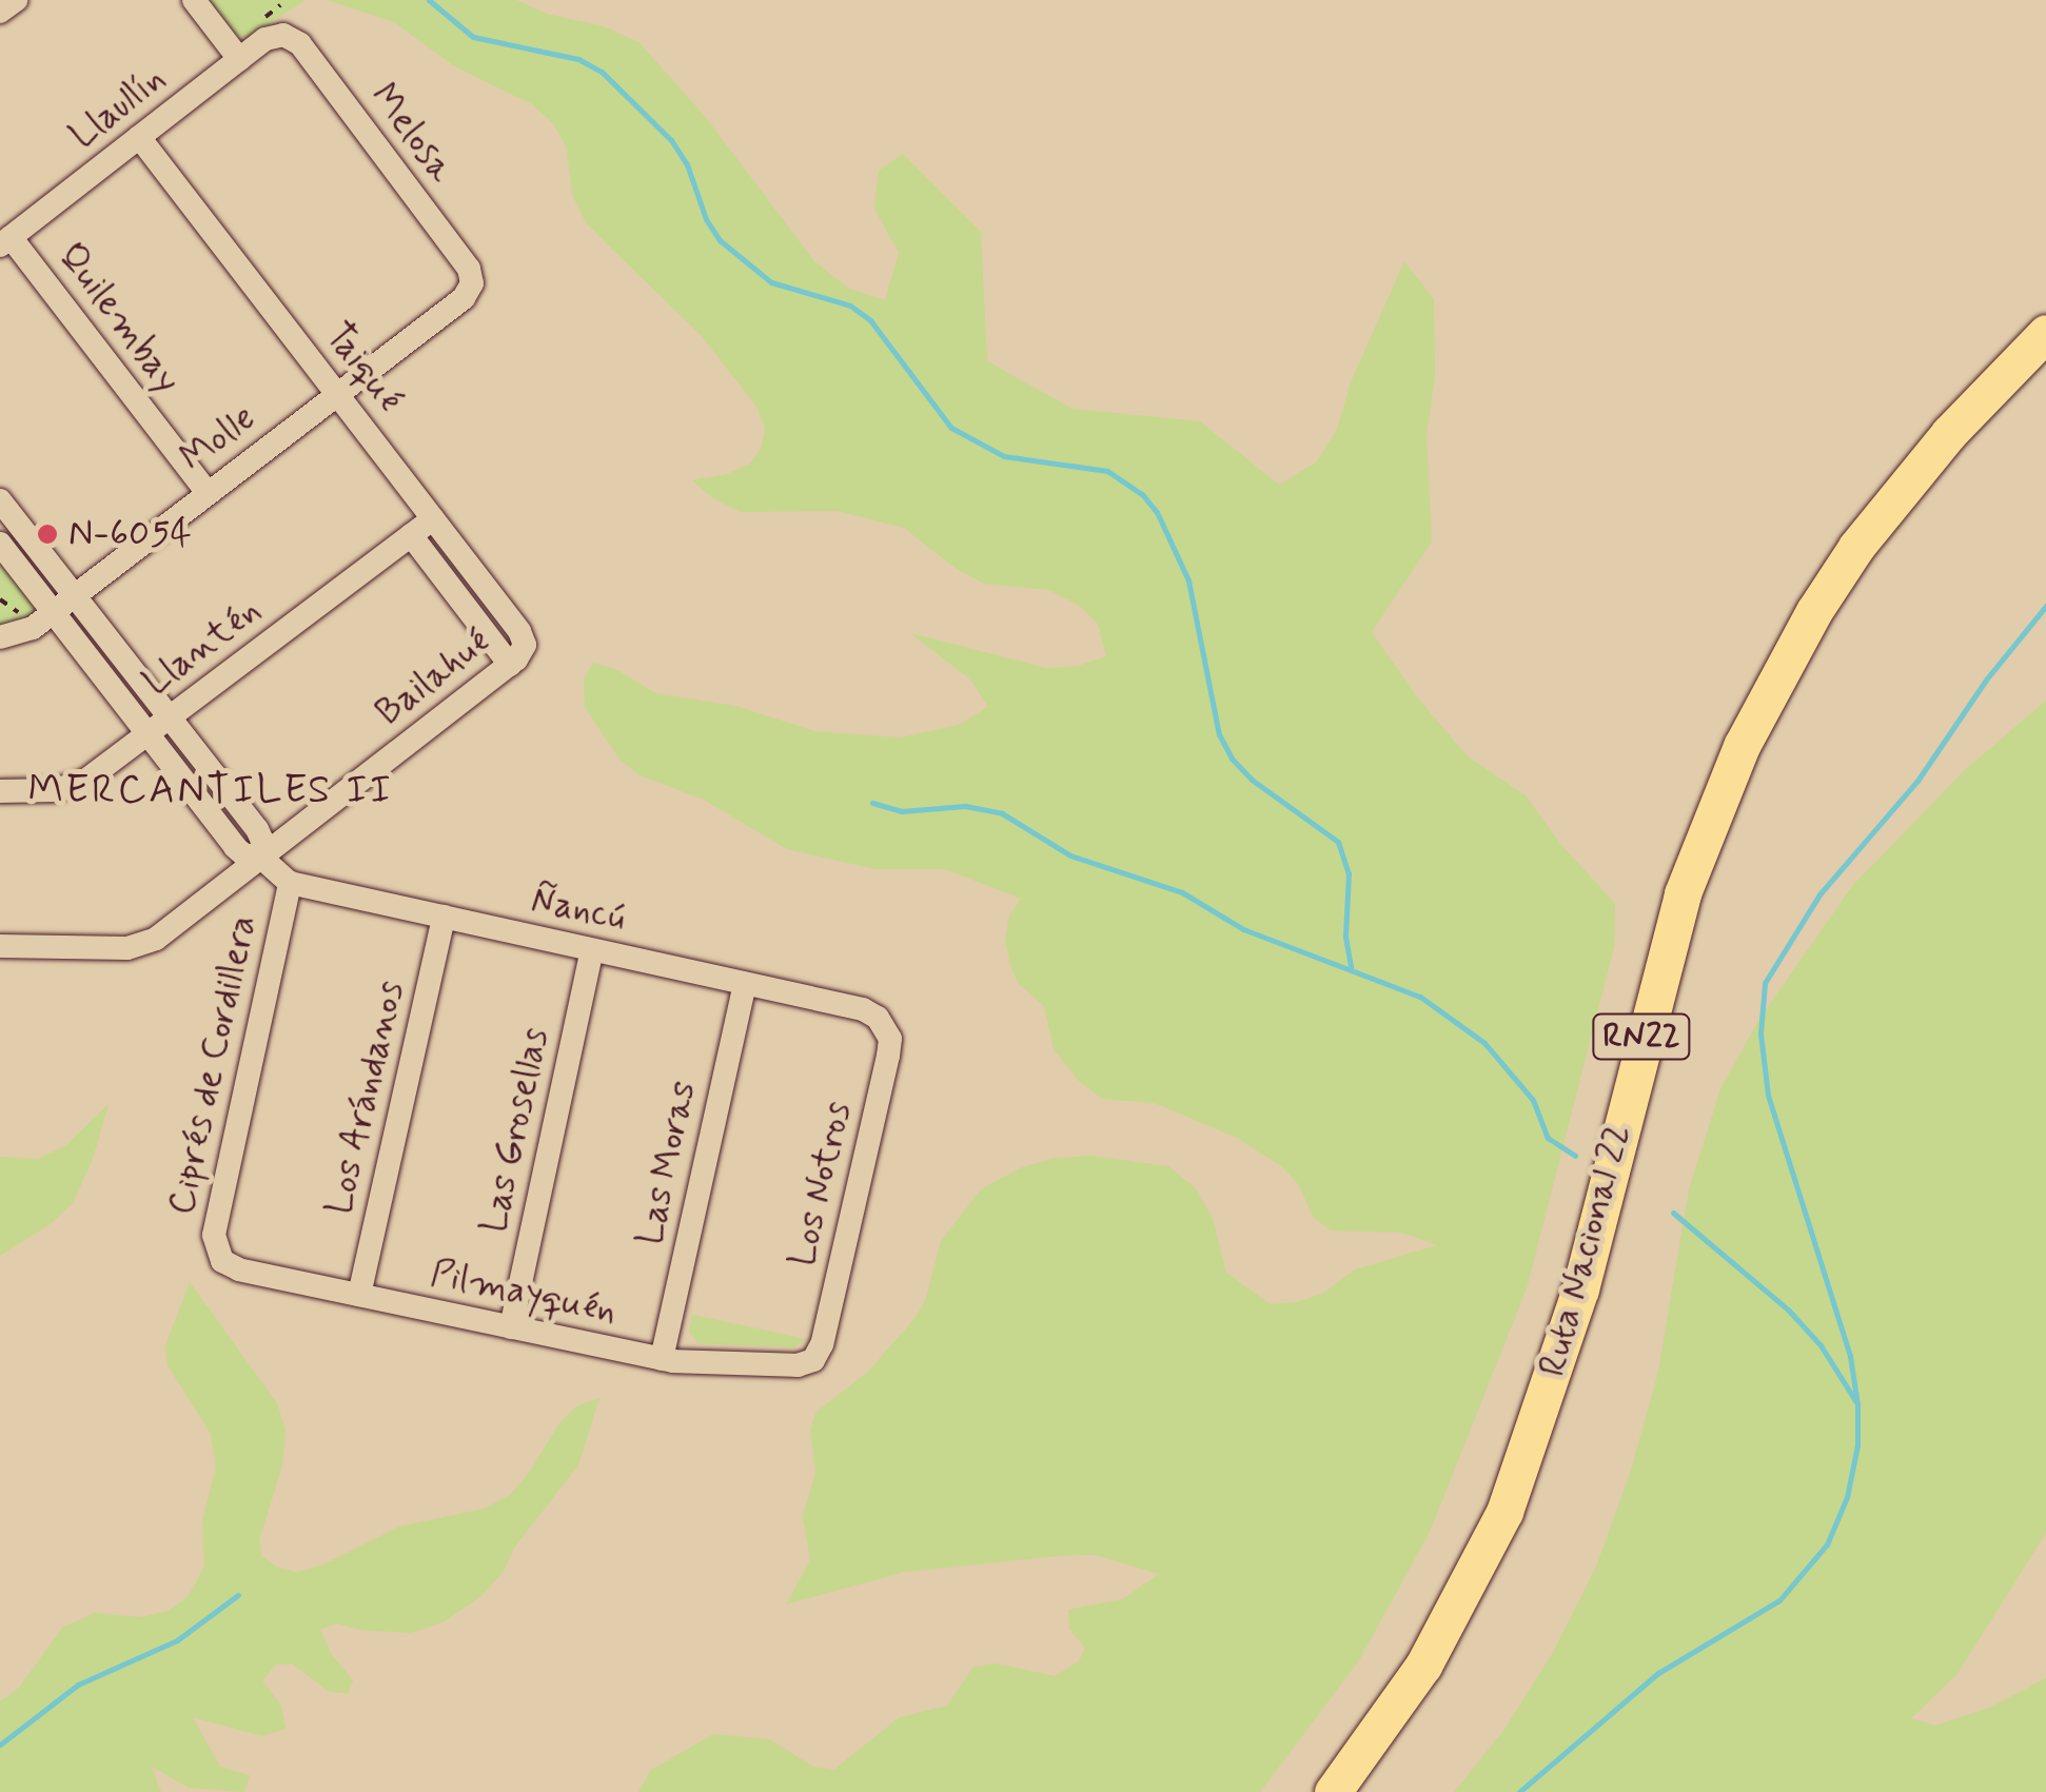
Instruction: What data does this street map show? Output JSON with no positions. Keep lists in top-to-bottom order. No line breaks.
{"streets":{"highway":["RN22","Ruta Nacional 22"],"street":["Llaullín","Melosa","Quilembay","Taiqué","Molle","Llantén","Bailahué","Ñancú","Ciprés de Cordillera","Los Arándanos","Las Grosellas","Las Moras","Los Notros","Pilmayquén"]},"crossings":[["Llaullín","Melosa"],["Llaullín","Quilembay"],["Llaullín","Taiqué"],["Melosa","Molle"],["Quilembay","Molle"],["Taiqué","Molle"],["Taiqué","Llantén"],["Taiqué","Bailahué"],["Molle","Ñancú"],["Llantén","Ñancú"],["Bailahué","Ñancú"],["Ñancú","Ciprés de Cordillera"],["Ñancú","Los Arándanos"],["Ñancú","Las Grosellas"],["Ñancú","Las Moras"],["Ñancú","Los Notros"],["Ciprés de Cordillera","Pilmayquén"],["Los Arándanos","Pilmayquén"],["Las Grosellas","Pilmayquén"],["Las Moras","Pilmayquén"],["Los Notros","Pilmayquén"]],"districts":["MERCANTILES II"],"places":["N-6054"]}
